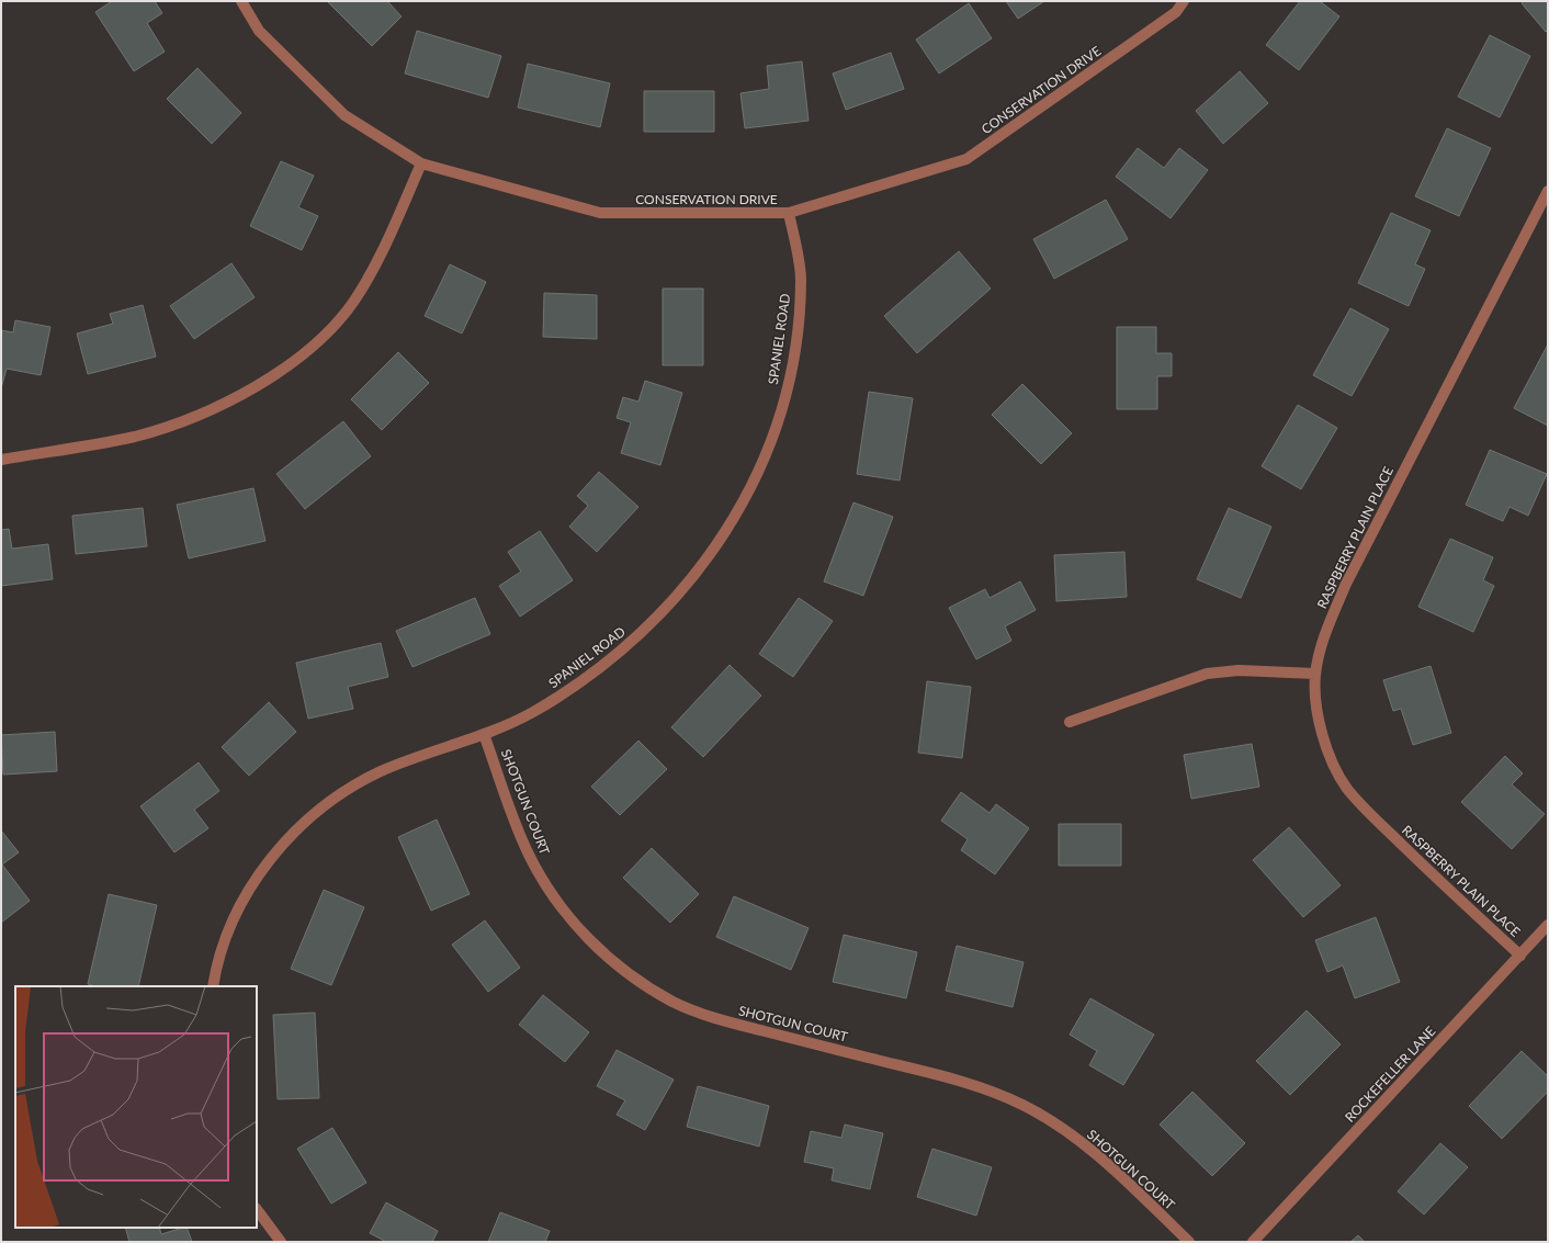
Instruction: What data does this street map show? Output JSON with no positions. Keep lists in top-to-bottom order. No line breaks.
{"streets":{"street":["CONSERVATION DRIVE","SPANIEL ROAD","RASPBERRY PLAIN PLACE","SHOTGUN COURT","ROCKEFELLER LANE"]},"crossings":[["CONSERVATION DRIVE","SPANIEL ROAD"],["SPANIEL ROAD","SHOTGUN COURT"],["RASPBERRY PLAIN PLACE","ROCKEFELLER LANE"]]}
